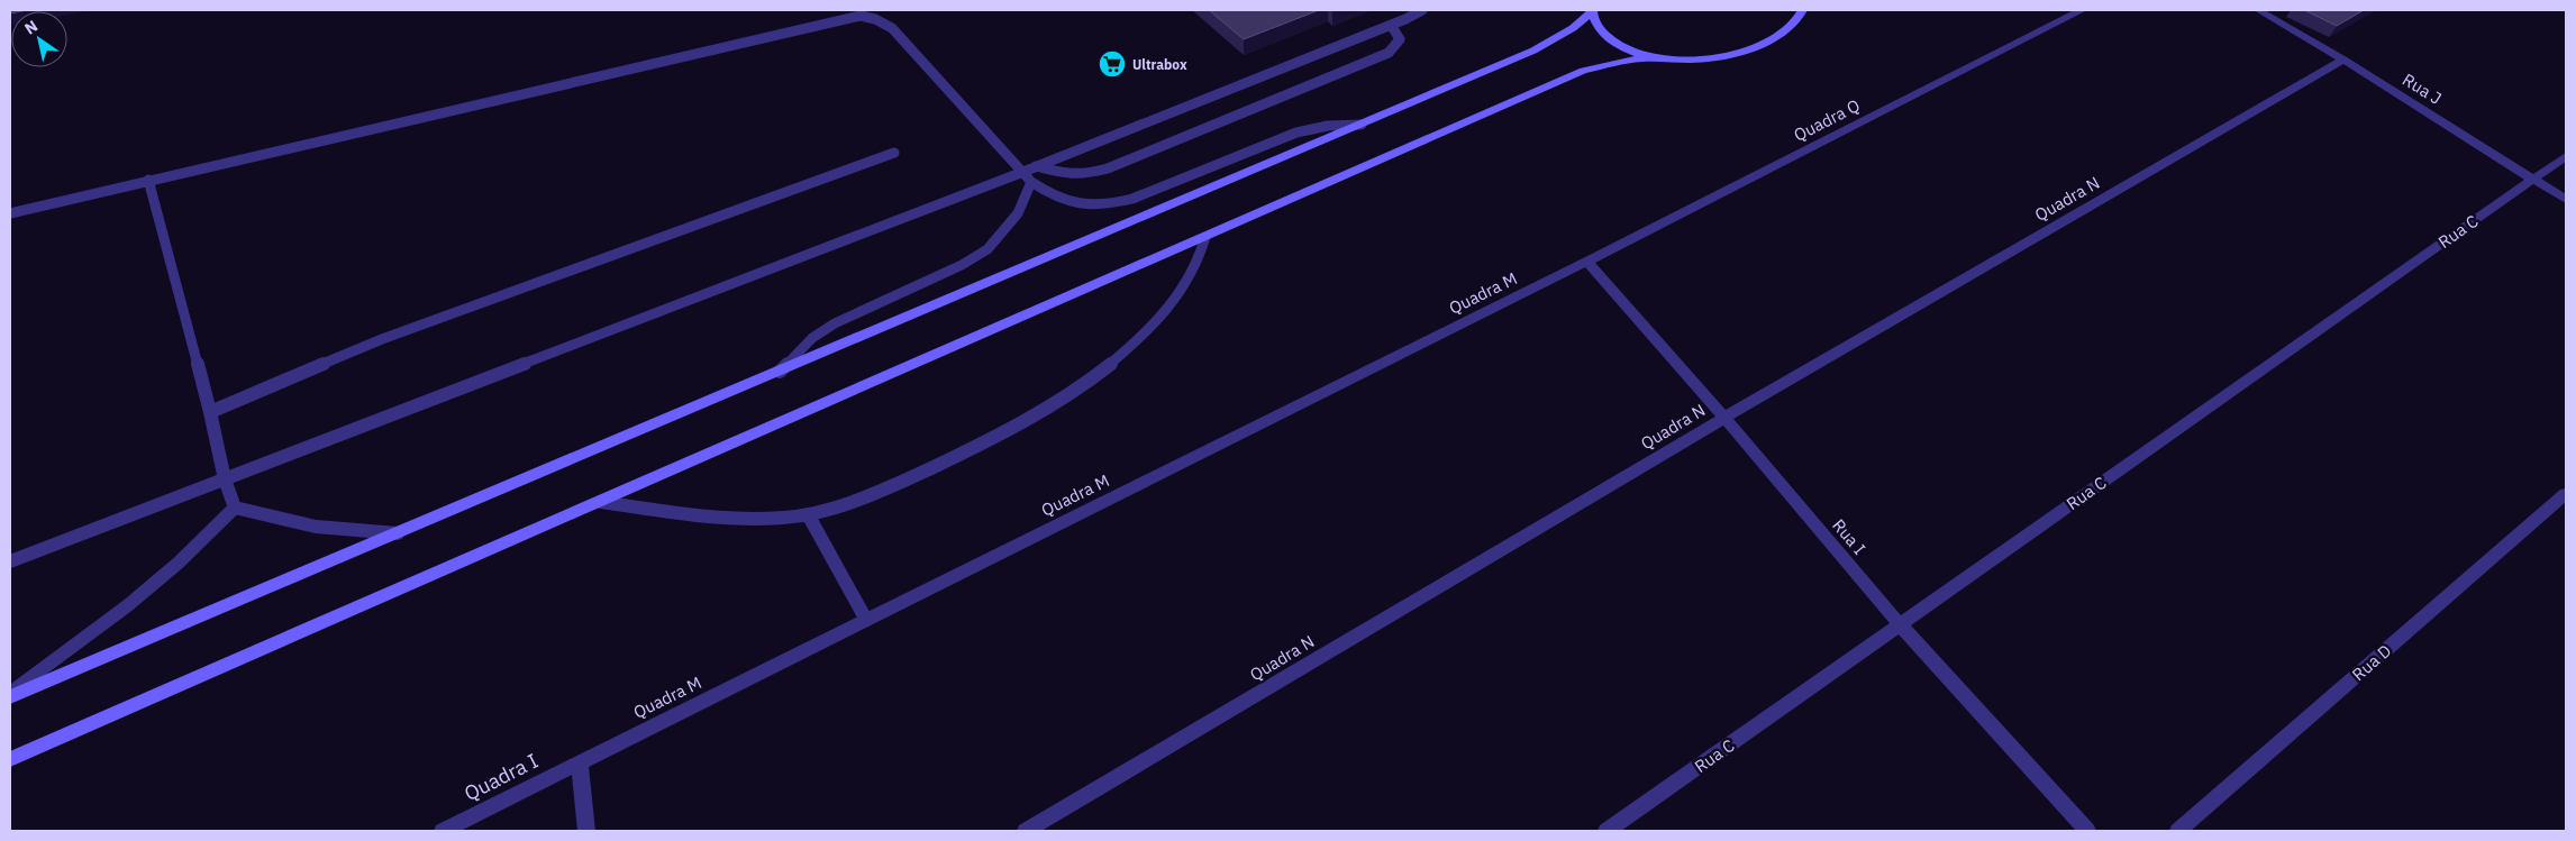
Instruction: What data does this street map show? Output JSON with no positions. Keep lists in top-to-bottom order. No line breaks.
{"streets":{"street":["Rua J","Quadra Q","Quadra N","Rua C","Quadra M","Rua I","Rua D","Quadra I"]},"crossings":[["Rua J","Quadra N"],["Rua J","Rua C"],["Quadra Q","Quadra M"],["Quadra Q","Rua I"],["Quadra N","Rua I"],["Rua C","Rua I"],["Quadra M","Rua I"],["Quadra M","Quadra I"]],"places":{"supermarket":["Ultrabox"]},"north":"top left"}
